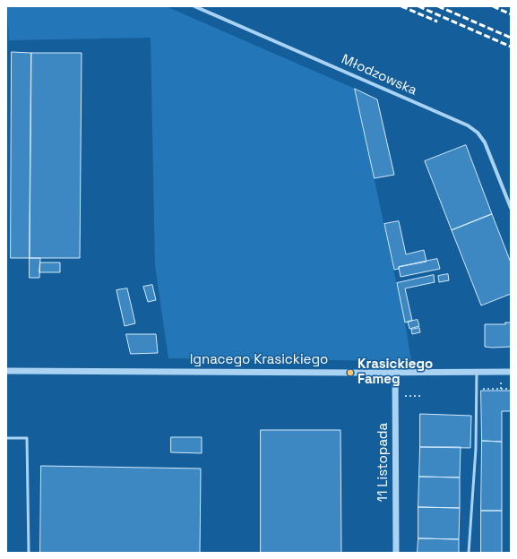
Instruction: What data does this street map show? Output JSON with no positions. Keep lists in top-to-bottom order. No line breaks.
{"streets":{"street":["Młodzowska","Ignacego Krasickiego","11 Listopada"]},"crossings":[["Ignacego Krasickiego","11 Listopada"]],"places":["Krasickiego Fameg"]}
